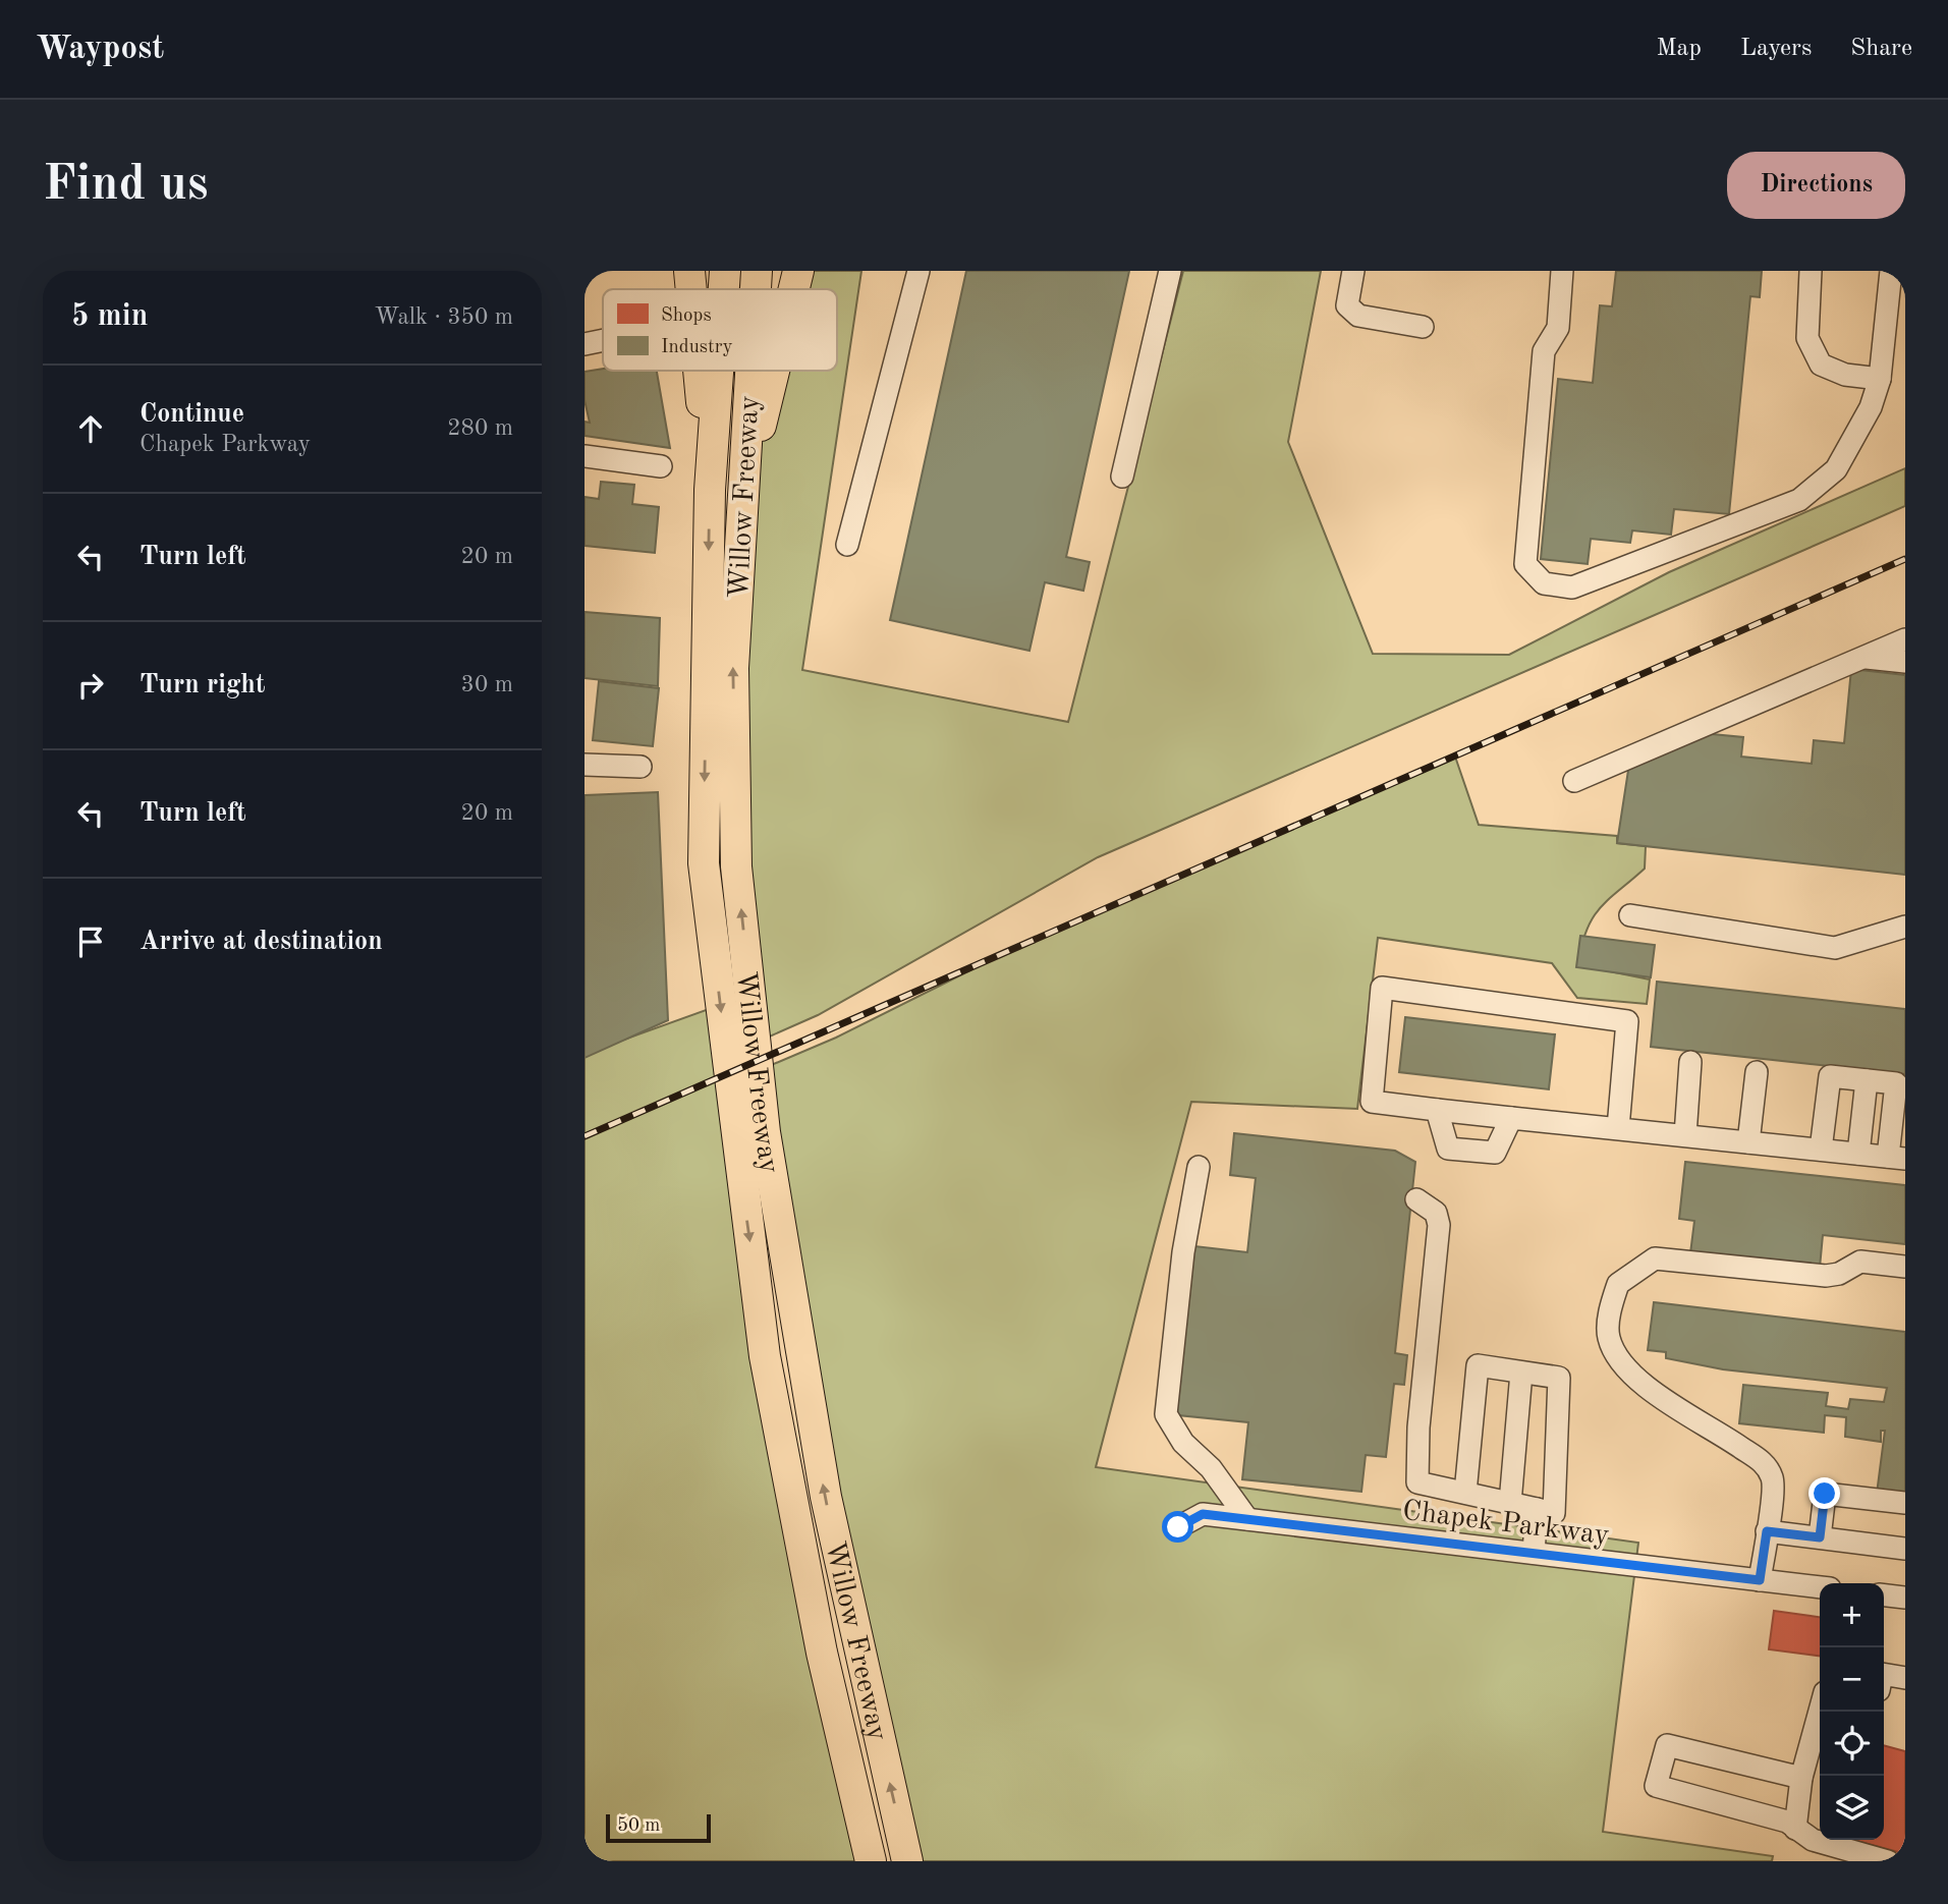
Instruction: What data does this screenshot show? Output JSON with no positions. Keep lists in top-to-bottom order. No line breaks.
{"streets":{"highway":["Willow Freeway"],"street":["Chapek Parkway"]},"legend":["Shops","Industry"],"scale_bar":"50 m","page":{"header":"Waypost","nav":["Map","Layers","Share"],"buttons":"Directions","title":"Find us","heading":["5 min","Walk · 350 m"],"list":[["Continue","Chapek Parkway","280 m"],["Turn left","20 m"],["Turn right","30 m"],["Turn left","20 m"],"Arrive at destination"],"map_buttons":["+","−"],"scale":"50 m"}}
